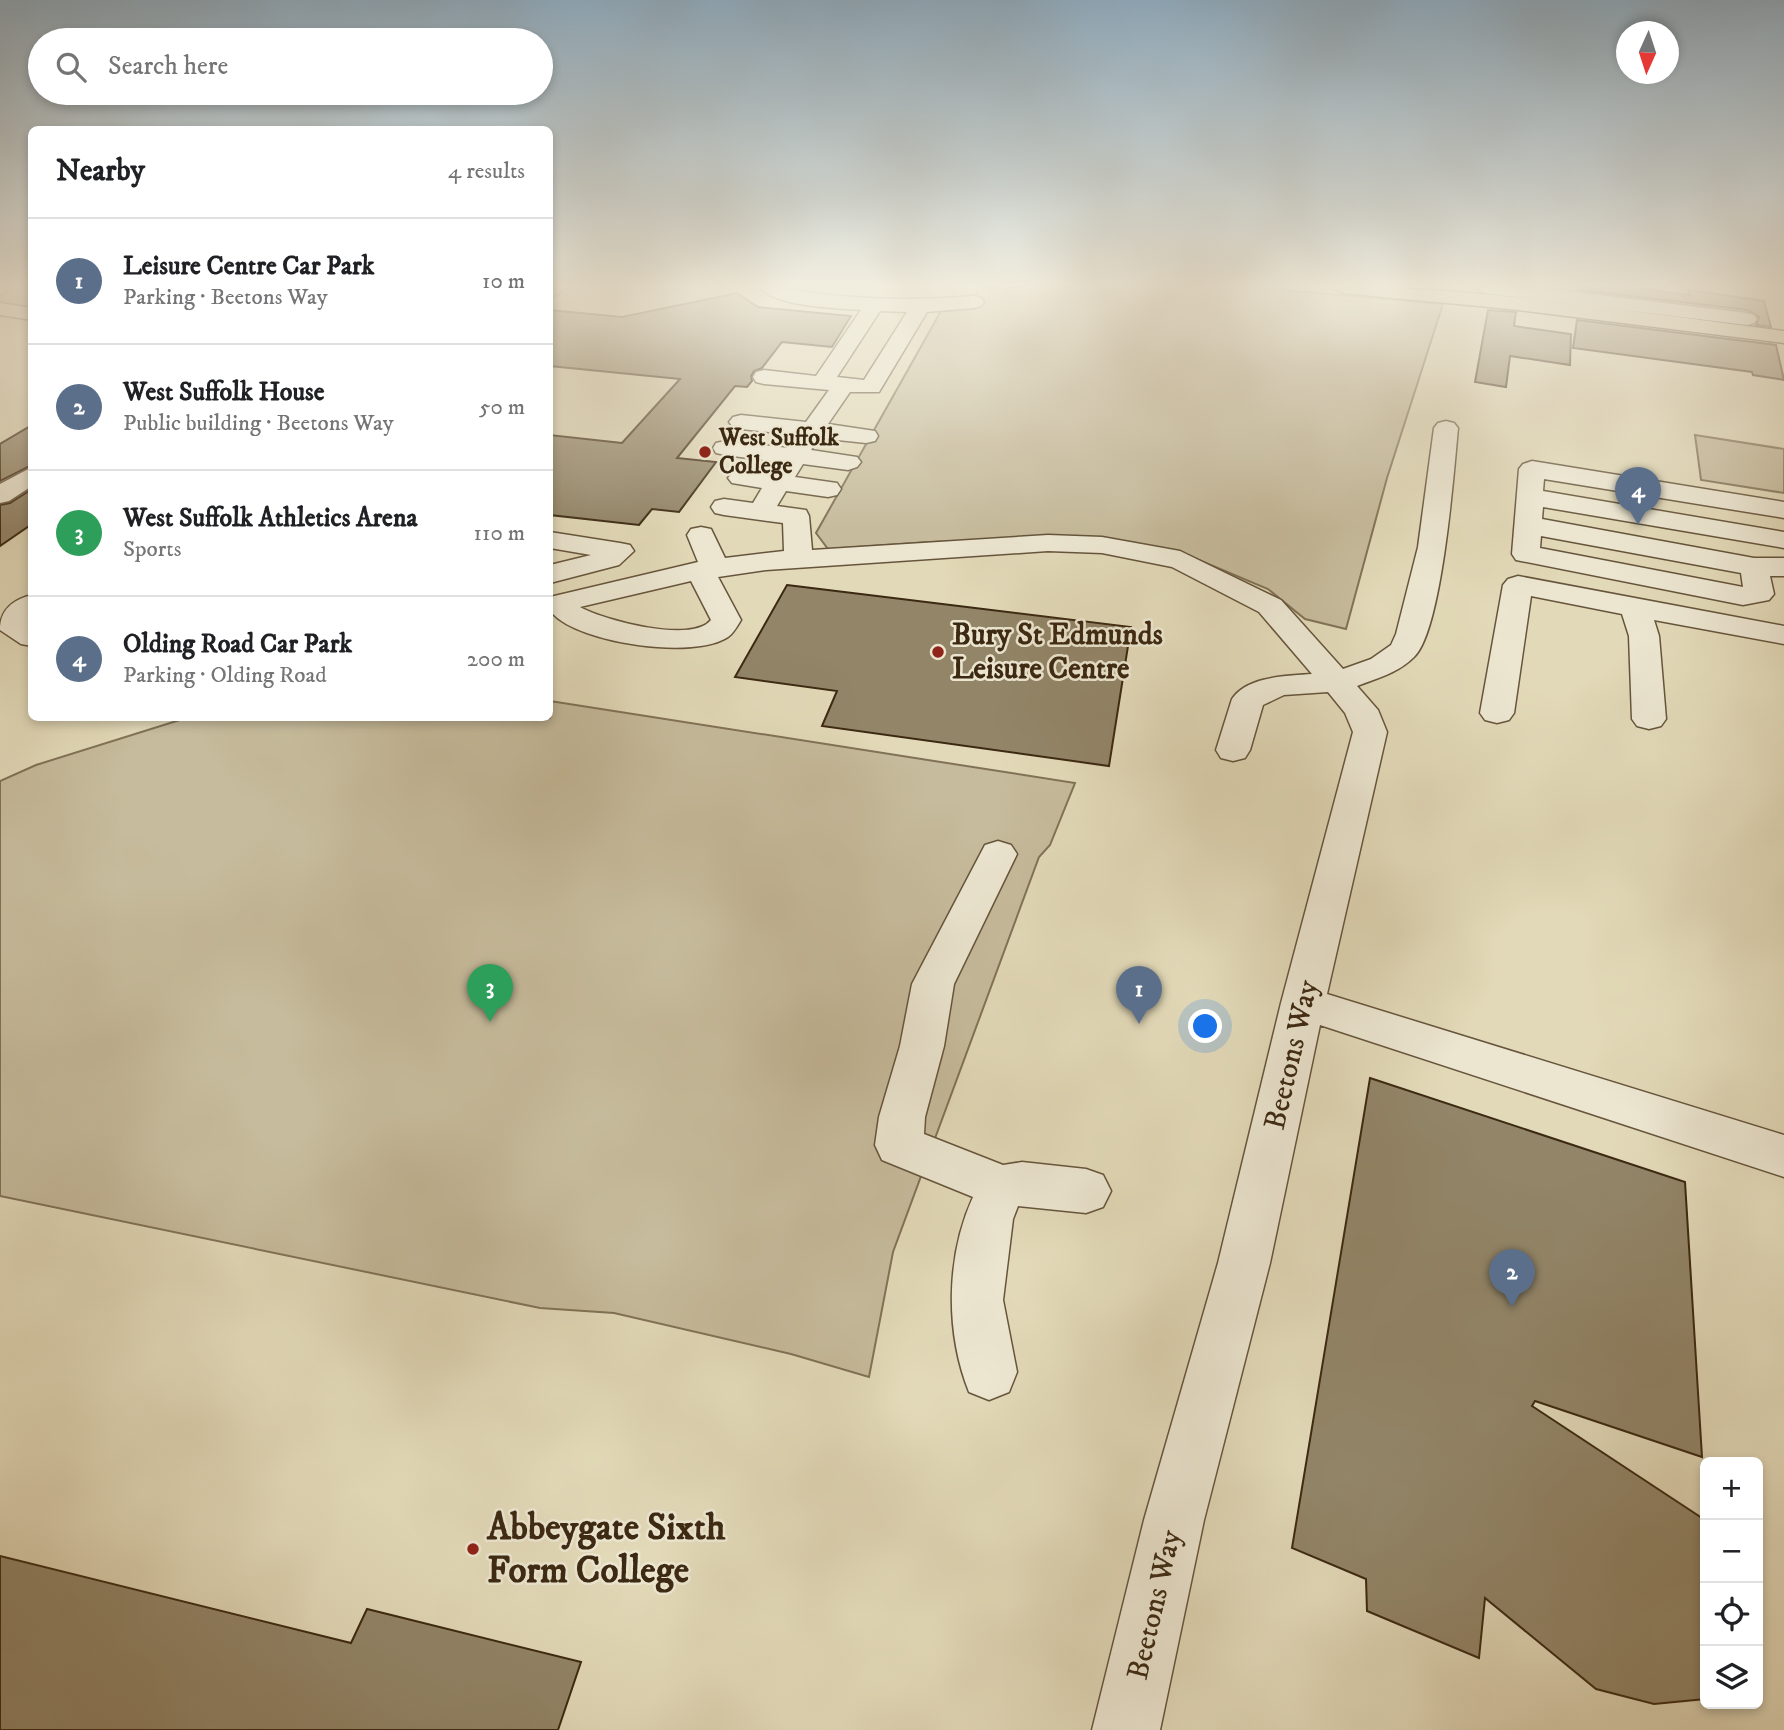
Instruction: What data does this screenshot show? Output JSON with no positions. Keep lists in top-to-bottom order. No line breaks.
{"streets":{"street":["Beetons Way"]},"places":["West Suffolk College","Bury St Edmunds Leisure Centre","Abbeygate Sixth Form College"],"north":"bottom","page":{"search":"Search here","heading":["Nearby","4 results"],"list":[{"mark":"1","name":"Leisure Centre Car Park","note":"Parking · Beetons Way","value":"10 m"},{"mark":"2","name":"West Suffolk House","note":"Public building · Beetons Way","value":"50 m"},{"mark":"3","name":"West Suffolk Athletics Arena","note":"Sports","value":"110 m"},{"mark":"4","name":"Olding Road Car Park","note":"Parking · Olding Road","value":"200 m"}],"pins":["4","3","1","2"],"map_buttons":["+","−"]}}
